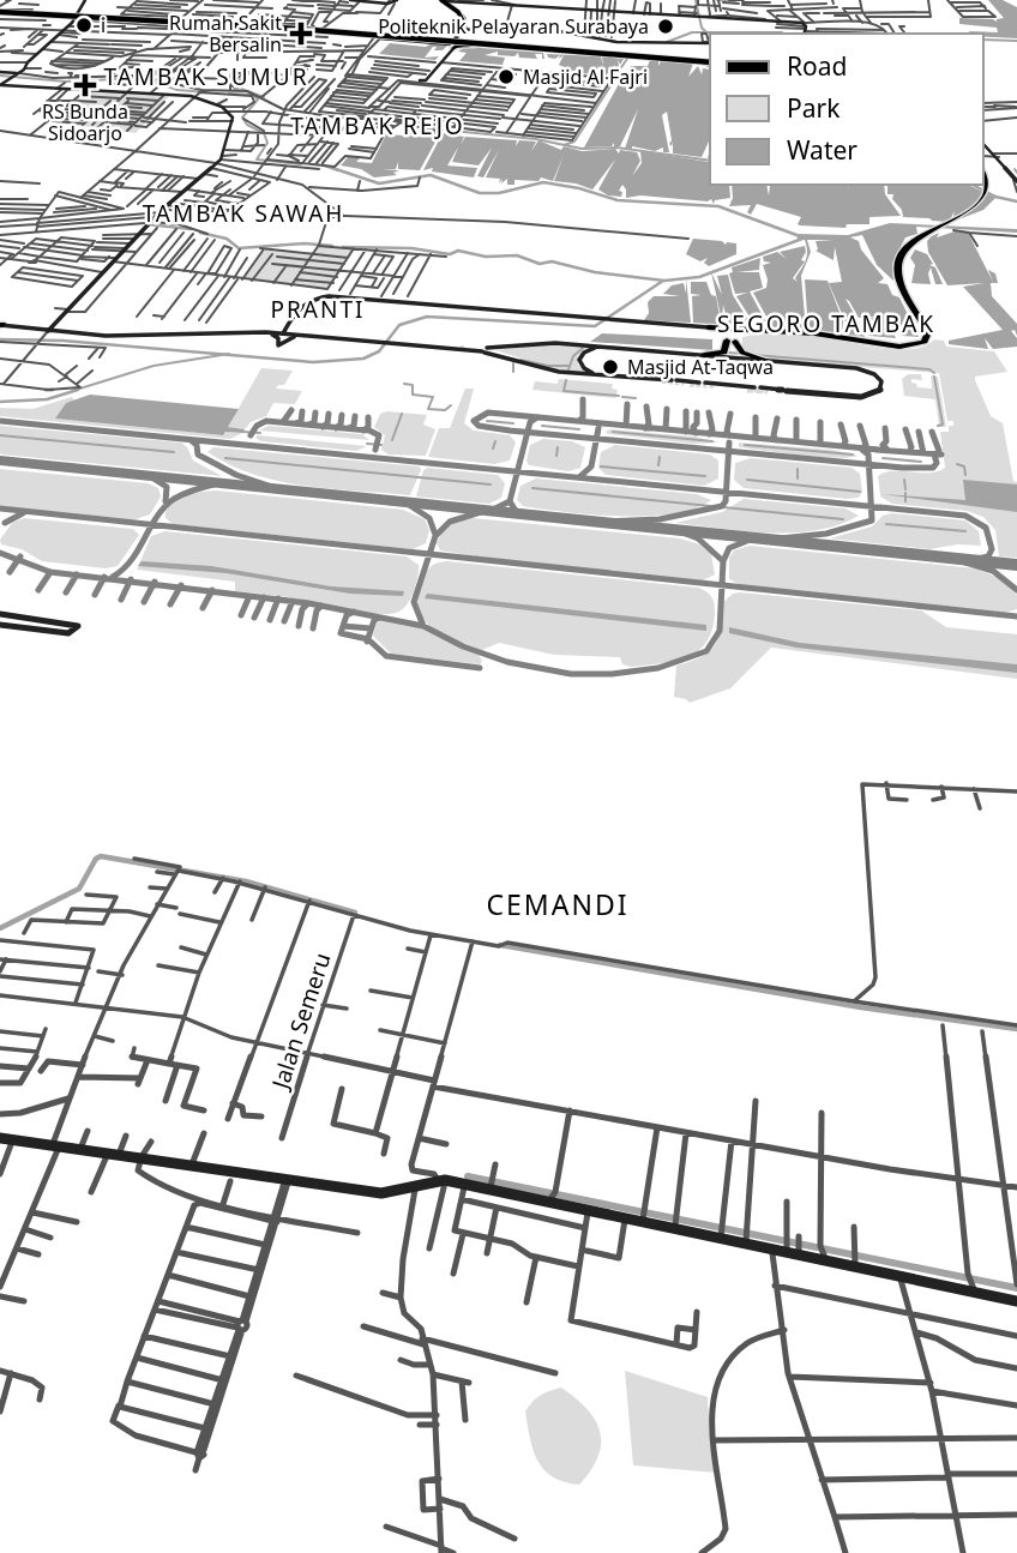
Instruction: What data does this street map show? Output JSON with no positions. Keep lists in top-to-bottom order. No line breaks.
{"streets":{"street":["Jalan Semeru"]},"districts":["TAMBAK SUMUR","TAMBAK REJO","TAMBAK SAWAH","PRANTI","SEGORO TAMBAK","CEMANDI"],"places":{"other":["i","Politeknik Pelayaran Surabaya","Masjid Al Fajri","Masjid At-Taqwa"],"health":["Rumah Sakit Bersalin","RS Bunda Sidoarjo"]},"legend":["Road","Park","Water"]}
